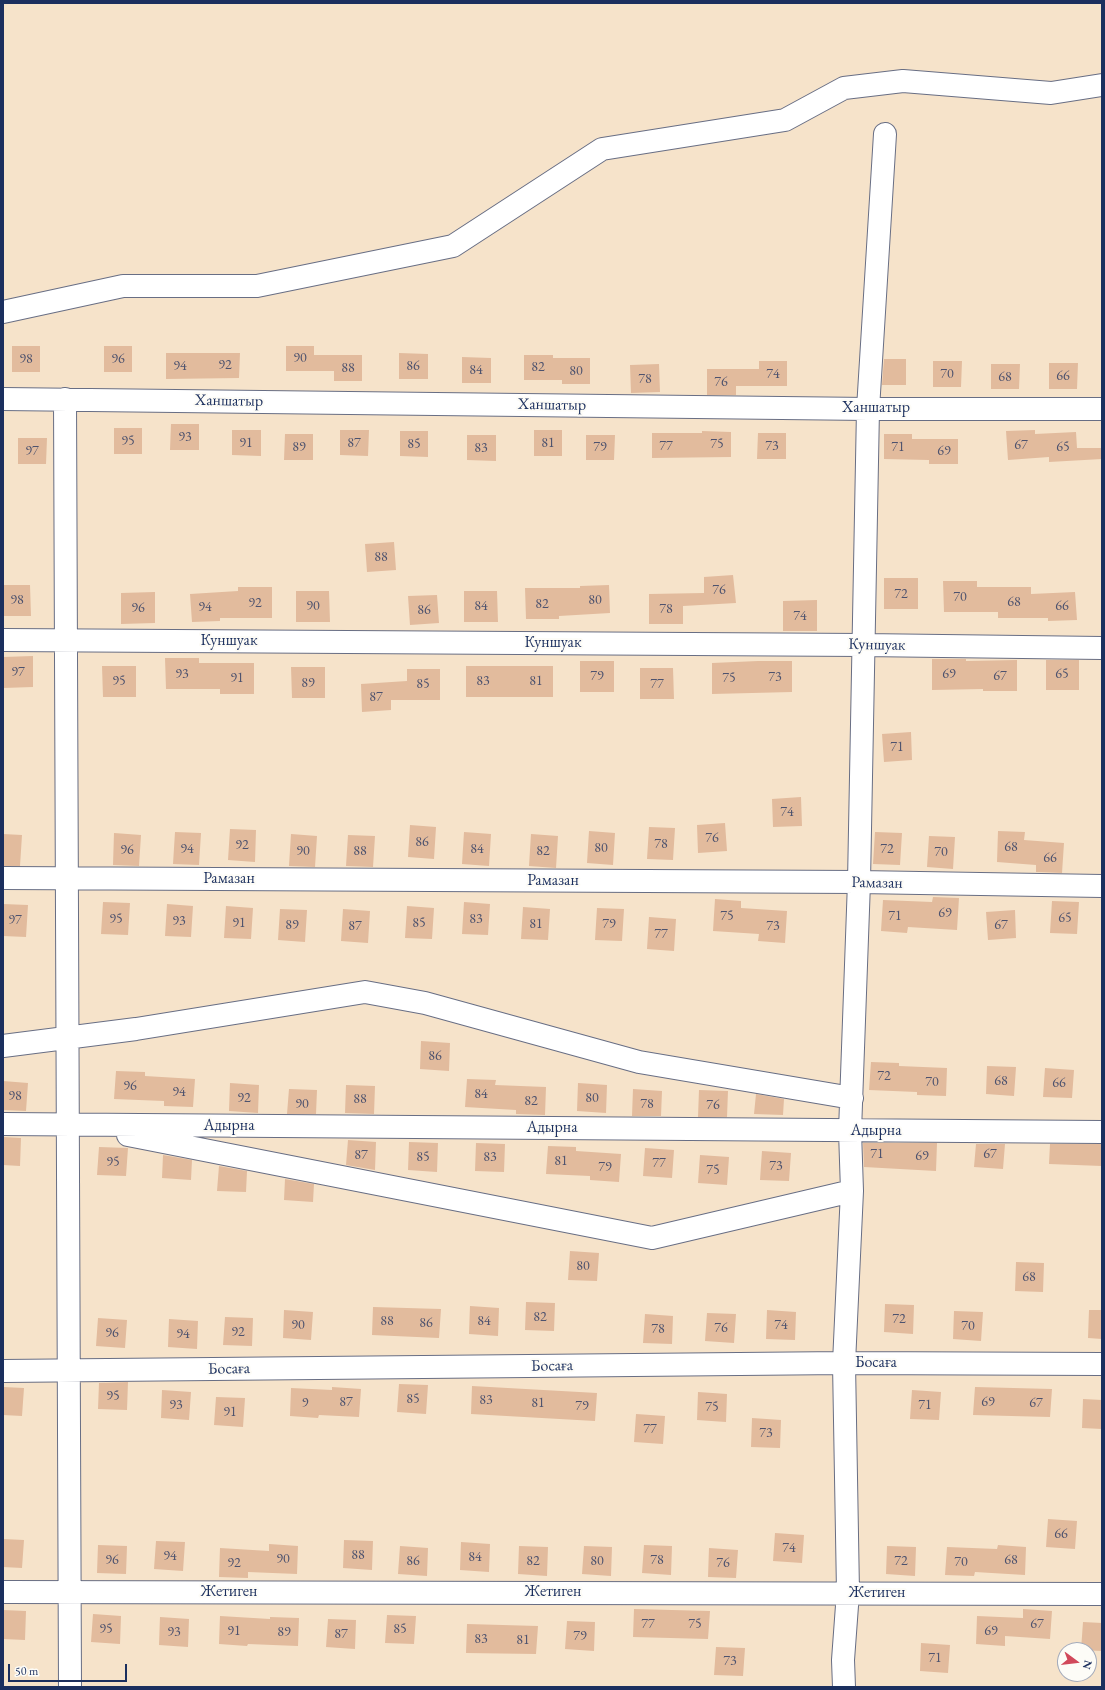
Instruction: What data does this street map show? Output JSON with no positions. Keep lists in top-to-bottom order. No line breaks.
{"streets":{"street":["Ханшатыр","Куншуак","Рамазан","Адырна","Босаға","Жетиген"]},"house_numbers":["90","98","96","92","94","86","82","88","84","80","74","70","66","68","78","76","93","95","91","87","81","85","75","67","77","73","89","79","71","65","83","97","69","88","76","72","70","98","80","68","92","82","90","84","66","94","96","78","86","74","97","93","69","65","79","67","73","91","75","95","83","81","89","85","77","87","71","74","76","86","78","92","68","80","94","84","72","96","90","88","82","70","66","69","75","71","65","95","83","97","93","91","85","81","79","89","67","87","73","77","86","72","68","70","66","96","94","84","98","92","80","88","82","90","78","76","71","67","87","69","85","83","81","95","77","73","79","75","80","68","82","72","88","84","86","90","74","70","76","78","92","96","94","95","85","83","87","69","9","81","67","93","71","79","75","91","77","73","66","74","88","94","84","90","96","78","68","86","82","80","72","70","92","76","77","75","67","95","85","91","69","93","89","87","79","83","81","71","73"],"scale_bar":"50 m","north":"right"}
